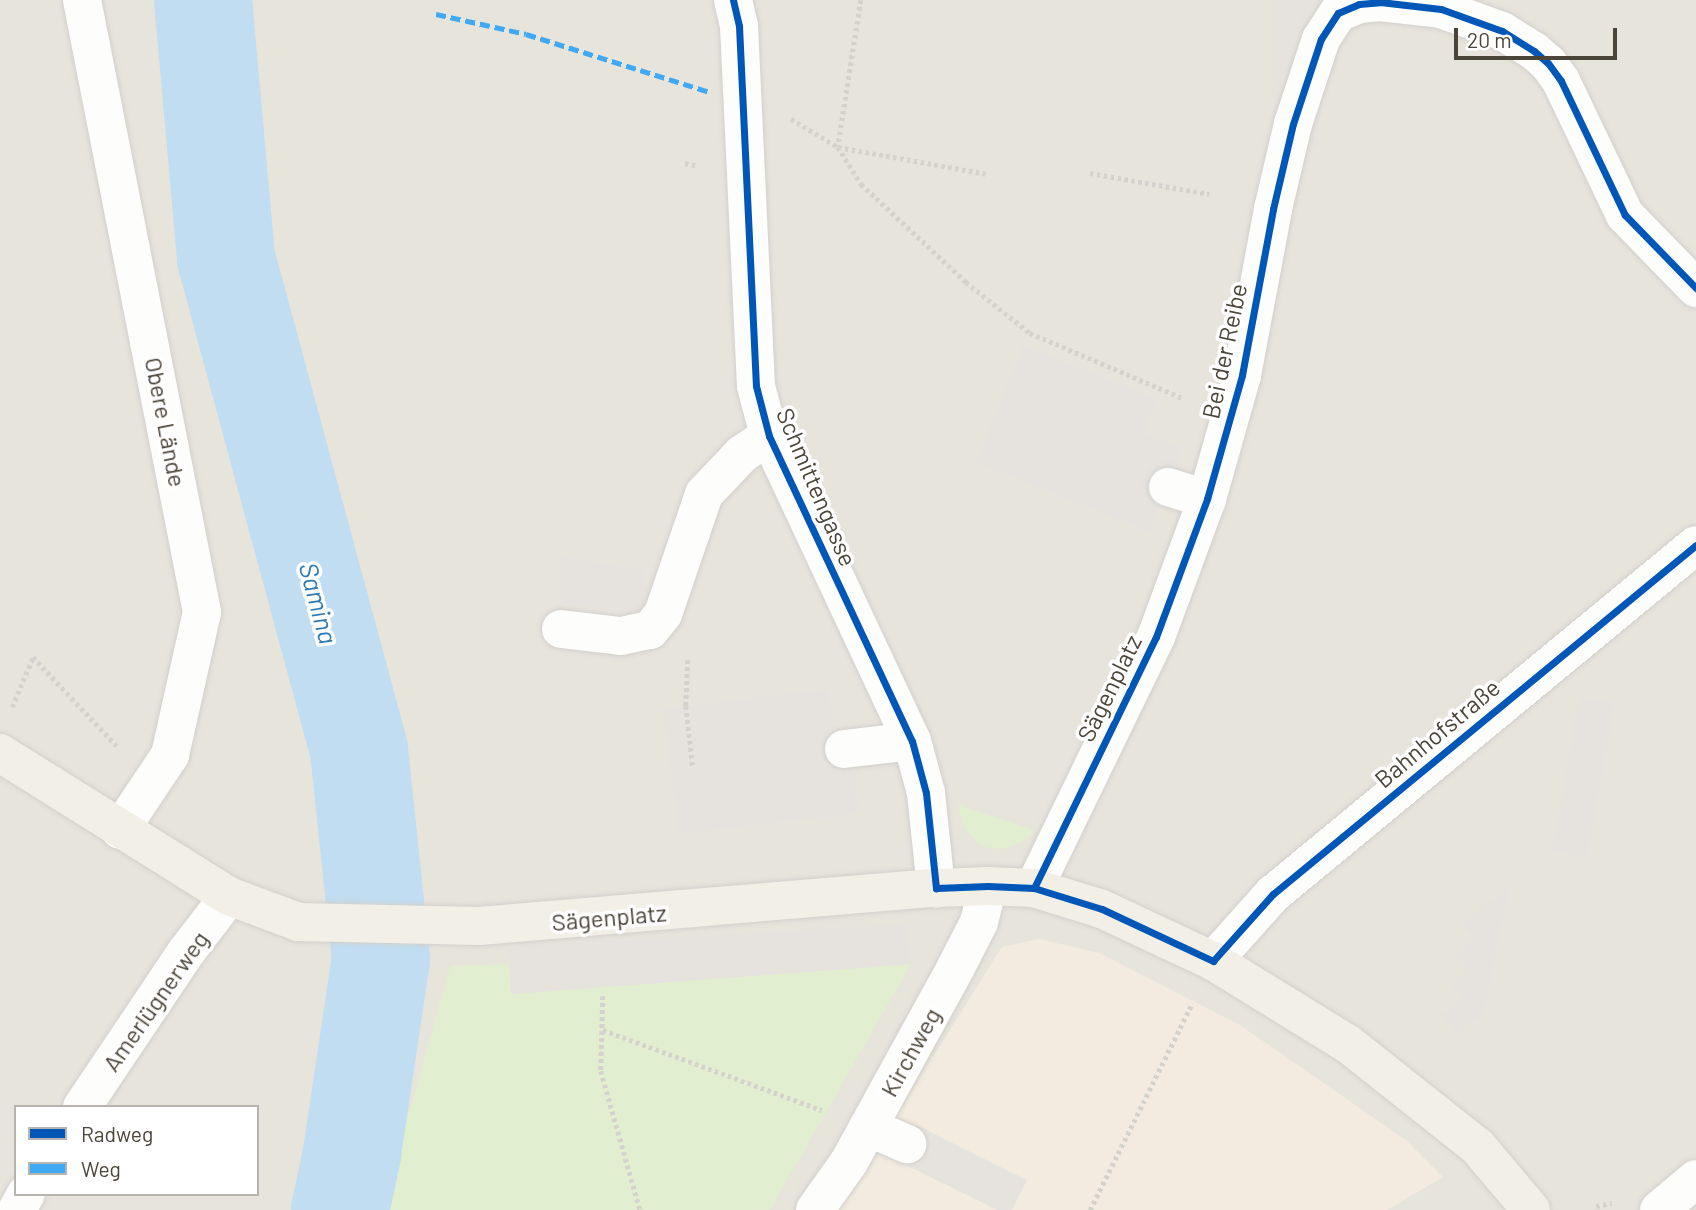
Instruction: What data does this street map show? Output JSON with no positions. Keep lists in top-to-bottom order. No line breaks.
{"streets":{"main road":["Sägenplatz"],"street":["Bei der Reibe","Obere Lände","Schmittengasse","Bahnhofstraße","Amerlügnerweg","Kirchweg"]},"crossings":[["Bei der Reibe","Sägenplatz"],["Obere Lände","Sägenplatz"],["Schmittengasse","Sägenplatz"],["Sägenplatz","Bahnhofstraße"],["Sägenplatz","Amerlügnerweg"],["Sägenplatz","Kirchweg"]],"water":["Samina"],"legend":["Radweg","Weg"],"scale_bar":"20 m"}
